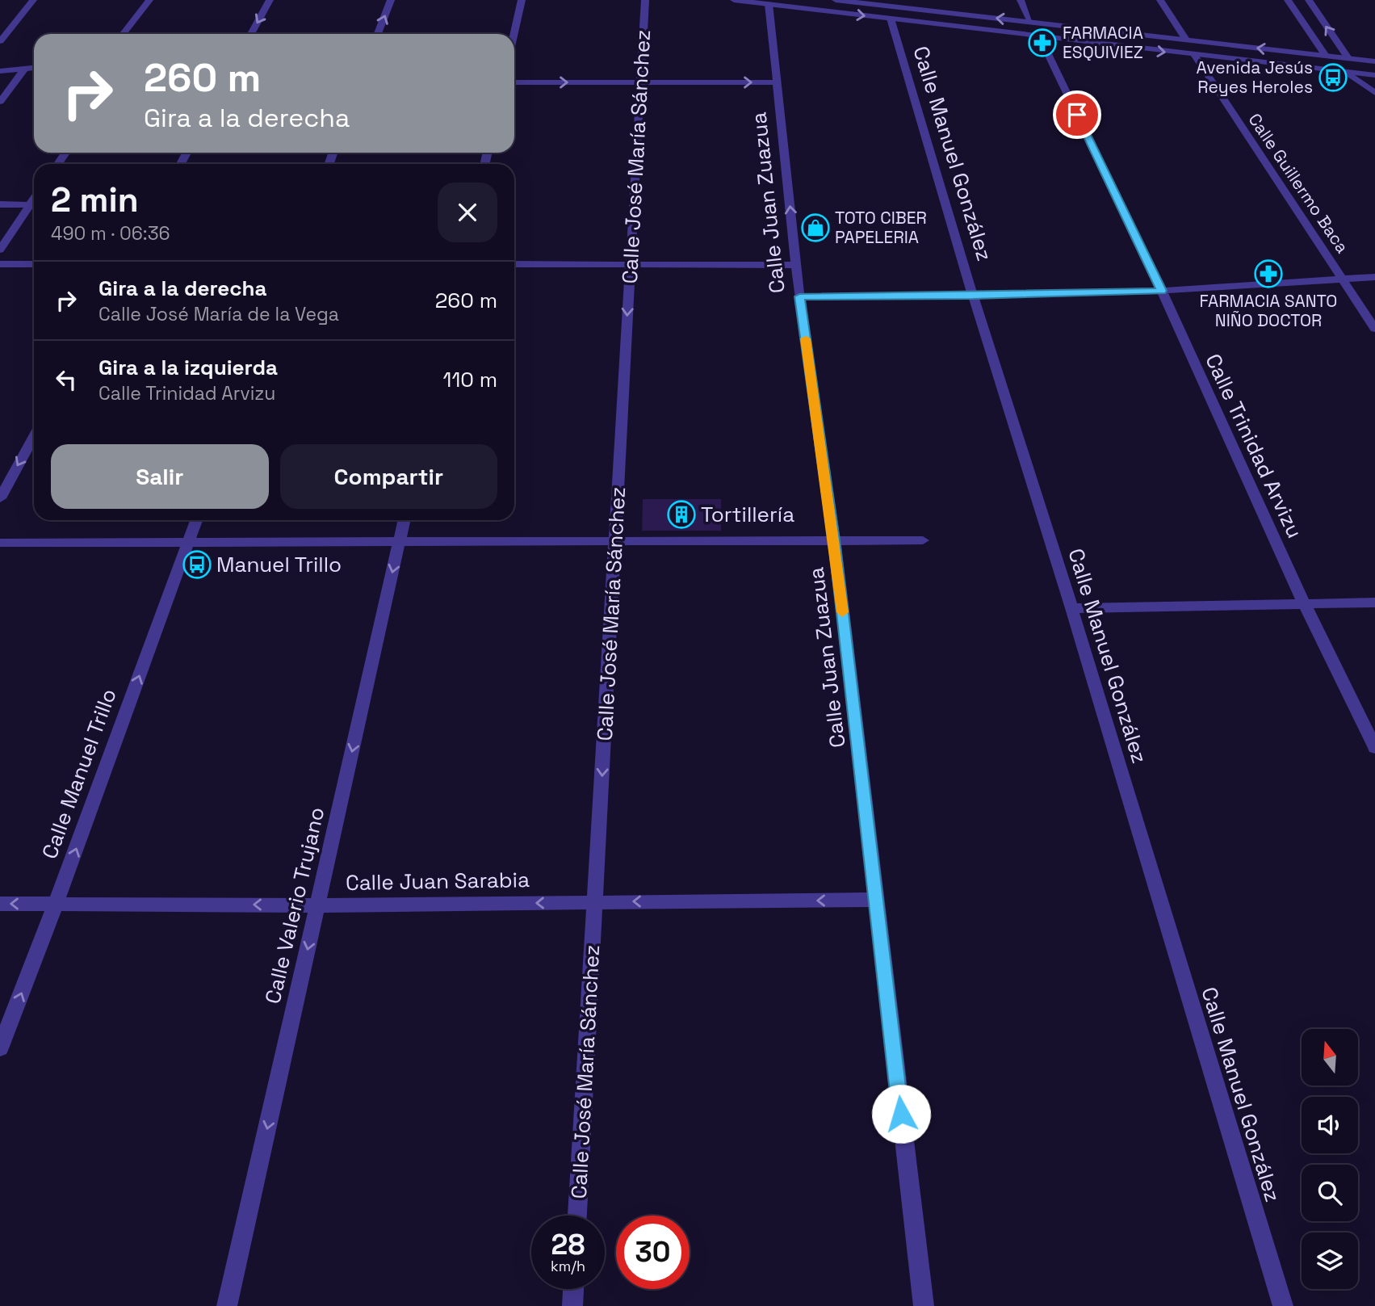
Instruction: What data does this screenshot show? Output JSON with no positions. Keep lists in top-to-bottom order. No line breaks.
{"streets":{"street":["Calle Manuel González","Calle José María Sánchez","Calle Guillermo Baca","Calle Juan Zuazua","Calle Trinidad Arvizu","Calle Manuel Trillo","Calle Juan Sarabia","Calle Valerio Trujano"]},"crossings":[["Calle José María Sánchez","Calle Juan Sarabia"],["Calle Juan Zuazua","Calle Juan Sarabia"],["Calle Manuel Trillo","Calle Juan Sarabia"],["Calle Juan Sarabia","Calle Valerio Trujano"]],"one_way":["Calle José María Sánchez","Calle Manuel Trillo","Calle Juan Sarabia","Calle Valerio Trujano"],"places":{"pharmacy":["FARMACIA ESQUIVIEZ","FARMACIA SANTO NIÑO DOCTOR"],"bus stop":["Avenida Jesús Reyes Heroles","Manuel Trillo"],"shop":["TOTO CIBER PAPELERIA"],"building":["Tortillería"]},"north":"top","page":{"turn":["260 m","Gira a la derecha"],"heading":["2 min","490 m · 06:36"],"list":[{"name":"Gira a la derecha","note":"Calle José María de la Vega","value":"260 m"},{"name":"Gira a la izquierda","note":"Calle Trinidad Arvizu","value":"110 m"}],"buttons":["Salir","Compartir"],"speed":"28 km/h","limit":"30"}}
